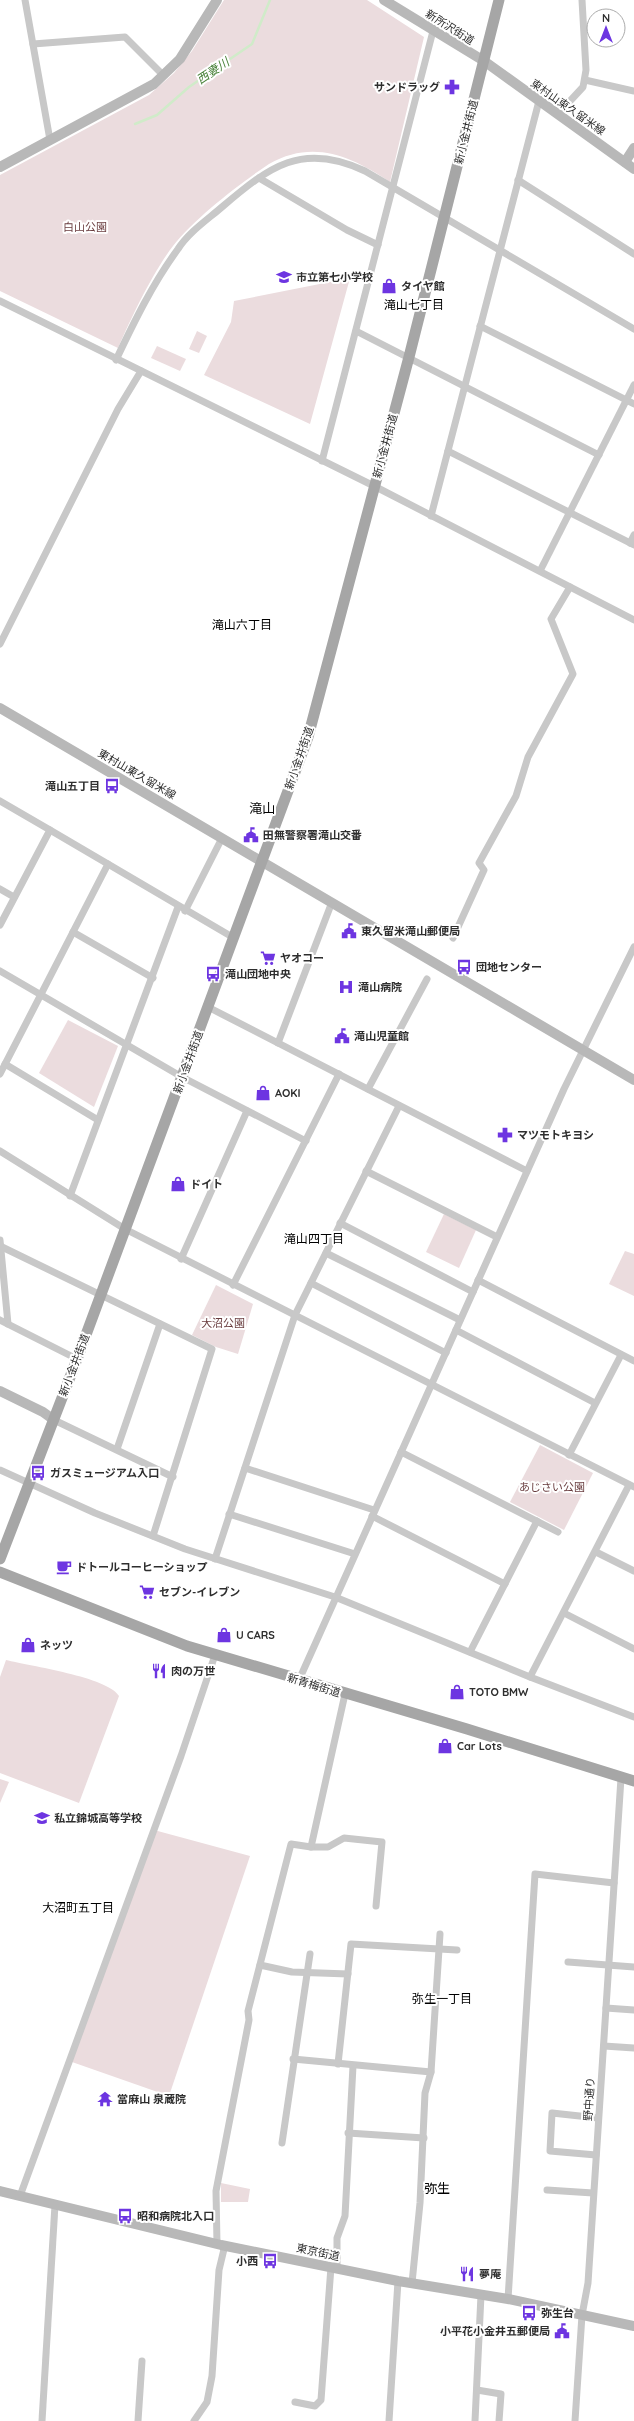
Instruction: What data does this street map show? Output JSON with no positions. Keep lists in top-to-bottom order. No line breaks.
{"streets":{"main road":["新所沢街道","東村山東久留米線","新小金井街道","新青梅街道","東京街道"],"street":["野中通り"]},"crossings":[["新所沢街道","東村山東久留米線"],["新所沢街道","新小金井街道"],["東村山東久留米線","新小金井街道"],["新青梅街道","野中通り"],["野中通り","東京街道"]],"districts":["滝山七丁目","滝山六丁目","滝山","滝山四丁目","大沼町五丁目","弥生一丁目","弥生"],"water":["西妻川"],"parks":["白山公園","大沼公園","あじさい公園"],"places":{"pharmacy":["サンドラッグ","マツモトキヨシ"],"school or university":["市立第七小学校","私立錦城高等学校"],"shop":["タイヤ館","AOKI","ドイト","U CARS","ネッツ","TOTO BMW","Car Lots"],"bus stop":["滝山五丁目","団地センター","滝山団地中央","ガスミュージアム入口","昭和病院北入口","小西","弥生台"],"public building":["田無警察署滝山交番","東久留米滝山郵便局","滝山児童館","小平花小金井五郵便局"],"supermarket":["ヤオコー","セブン-イレブン"],"hospital":["滝山病院"],"cafe":["ドトールコーヒーショップ"],"restaurant":["肉の万世","夢庵"],"temple":["當麻山 泉蔵院"]},"north":"top"}
